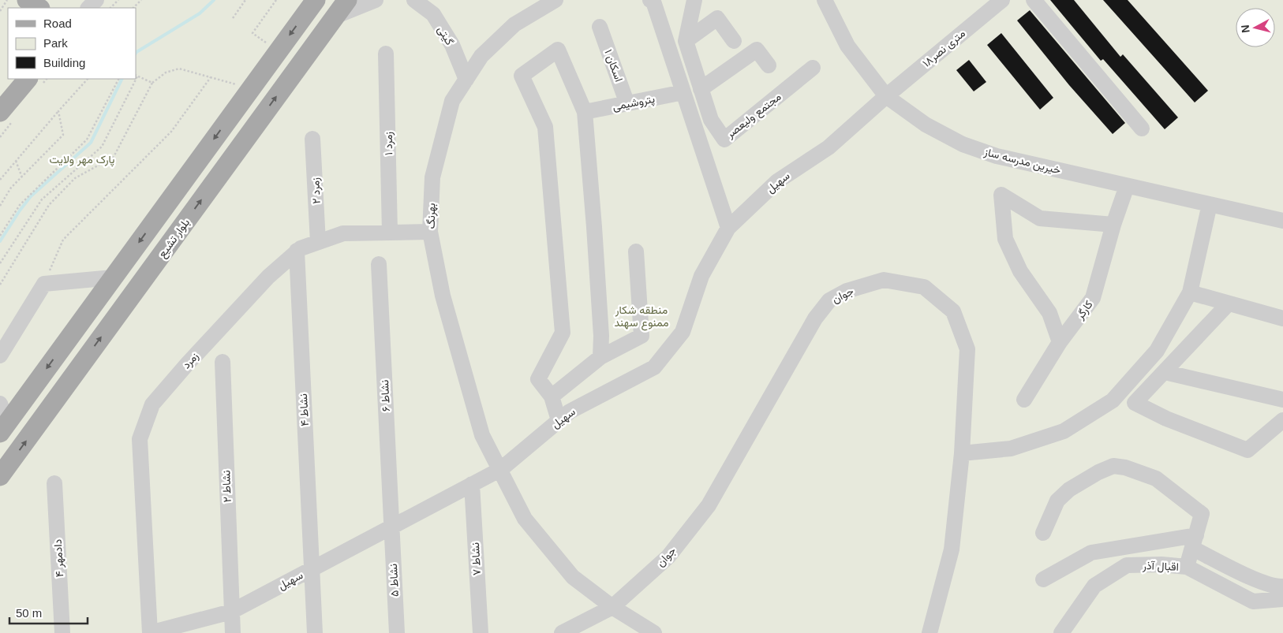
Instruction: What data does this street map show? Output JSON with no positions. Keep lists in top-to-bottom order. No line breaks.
{"streets":{"main road":["بلوار تشیع"],"street":["گیتی","۱۸متری نصر","اسکان ۱","پتروشیمی","مجتمع ولیعصر","زمرد ۱","خیرین مدرسه ساز","سهیل","زمرد ۲","بهرنگ","جوان","کارگر","زمرد","نشاط ۶","نشاط ۴","نشاط ۲","دادمهر ۴","نشاط ۷","اقبال آذر","نشاط ۵"]},"crossings":[["گیتی","بهرنگ"],["۱۸متری نصر","خیرین مدرسه ساز"],["۱۸متری نصر","سهیل"],["اسکان ۱","پتروشیمی"],["زمرد ۱","زمرد"],["خیرین مدرسه ساز","سهیل"],["خیرین مدرسه ساز","کارگر"],["سهیل","بهرنگ"],["سهیل","زمرد"],["سهیل","نشاط ۶"],["سهیل","نشاط ۴"],["سهیل","نشاط ۲"],["سهیل","نشاط ۷"],["سهیل","نشاط ۵"],["زمرد ۲","زمرد"],["بهرنگ","جوان"],["بهرنگ","زمرد"],["زمرد","نشاط ۴"],["نشاط ۶","نشاط ۵"]],"parks":["پارک مهر ولایت","منطقه شکار ممنوع سهند"],"legend":["Road","Park","Building"],"scale_bar":"50 m","north":"left"}
